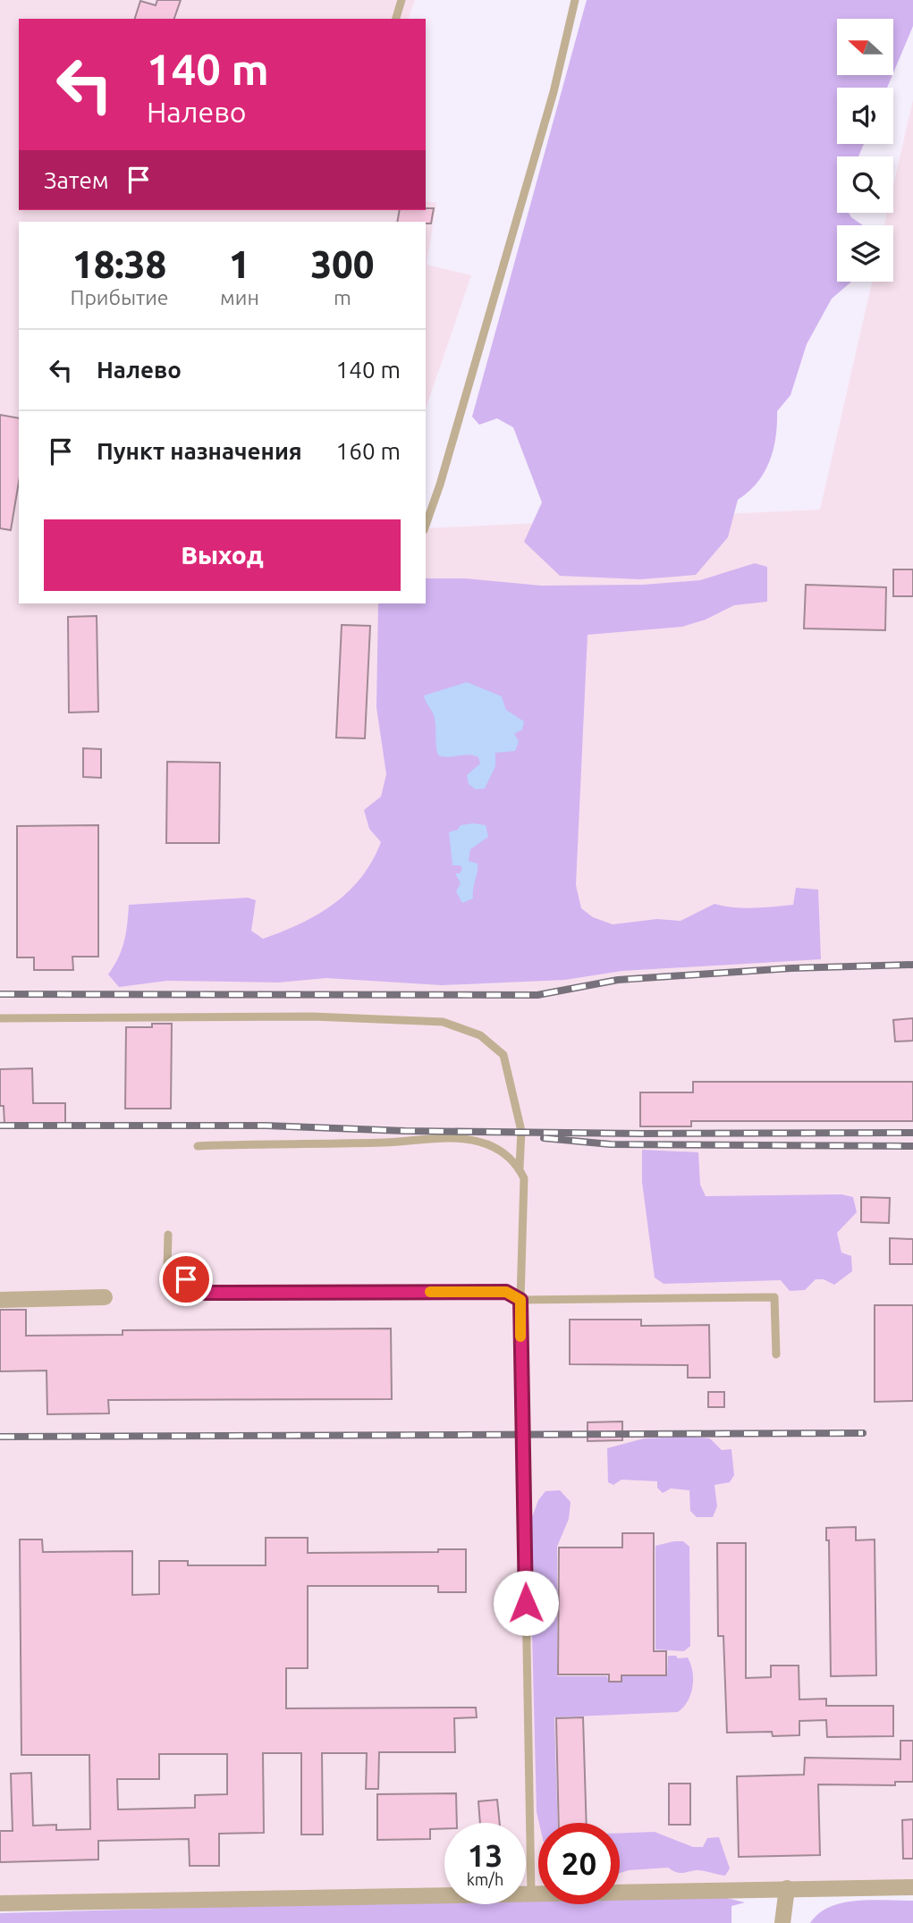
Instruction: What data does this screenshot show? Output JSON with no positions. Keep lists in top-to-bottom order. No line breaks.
{"north":"left","page":{"turn":["140 m","Налево"],"then":"Затем","eta":["18:38","Прибытие","1","мин","300","m"],"list":[{"name":"Налево","value":"140 m"},{"name":"Пункт назначения","value":"160 m"}],"buttons":"Выход","speed":"13 km/h","limit":"20"}}
